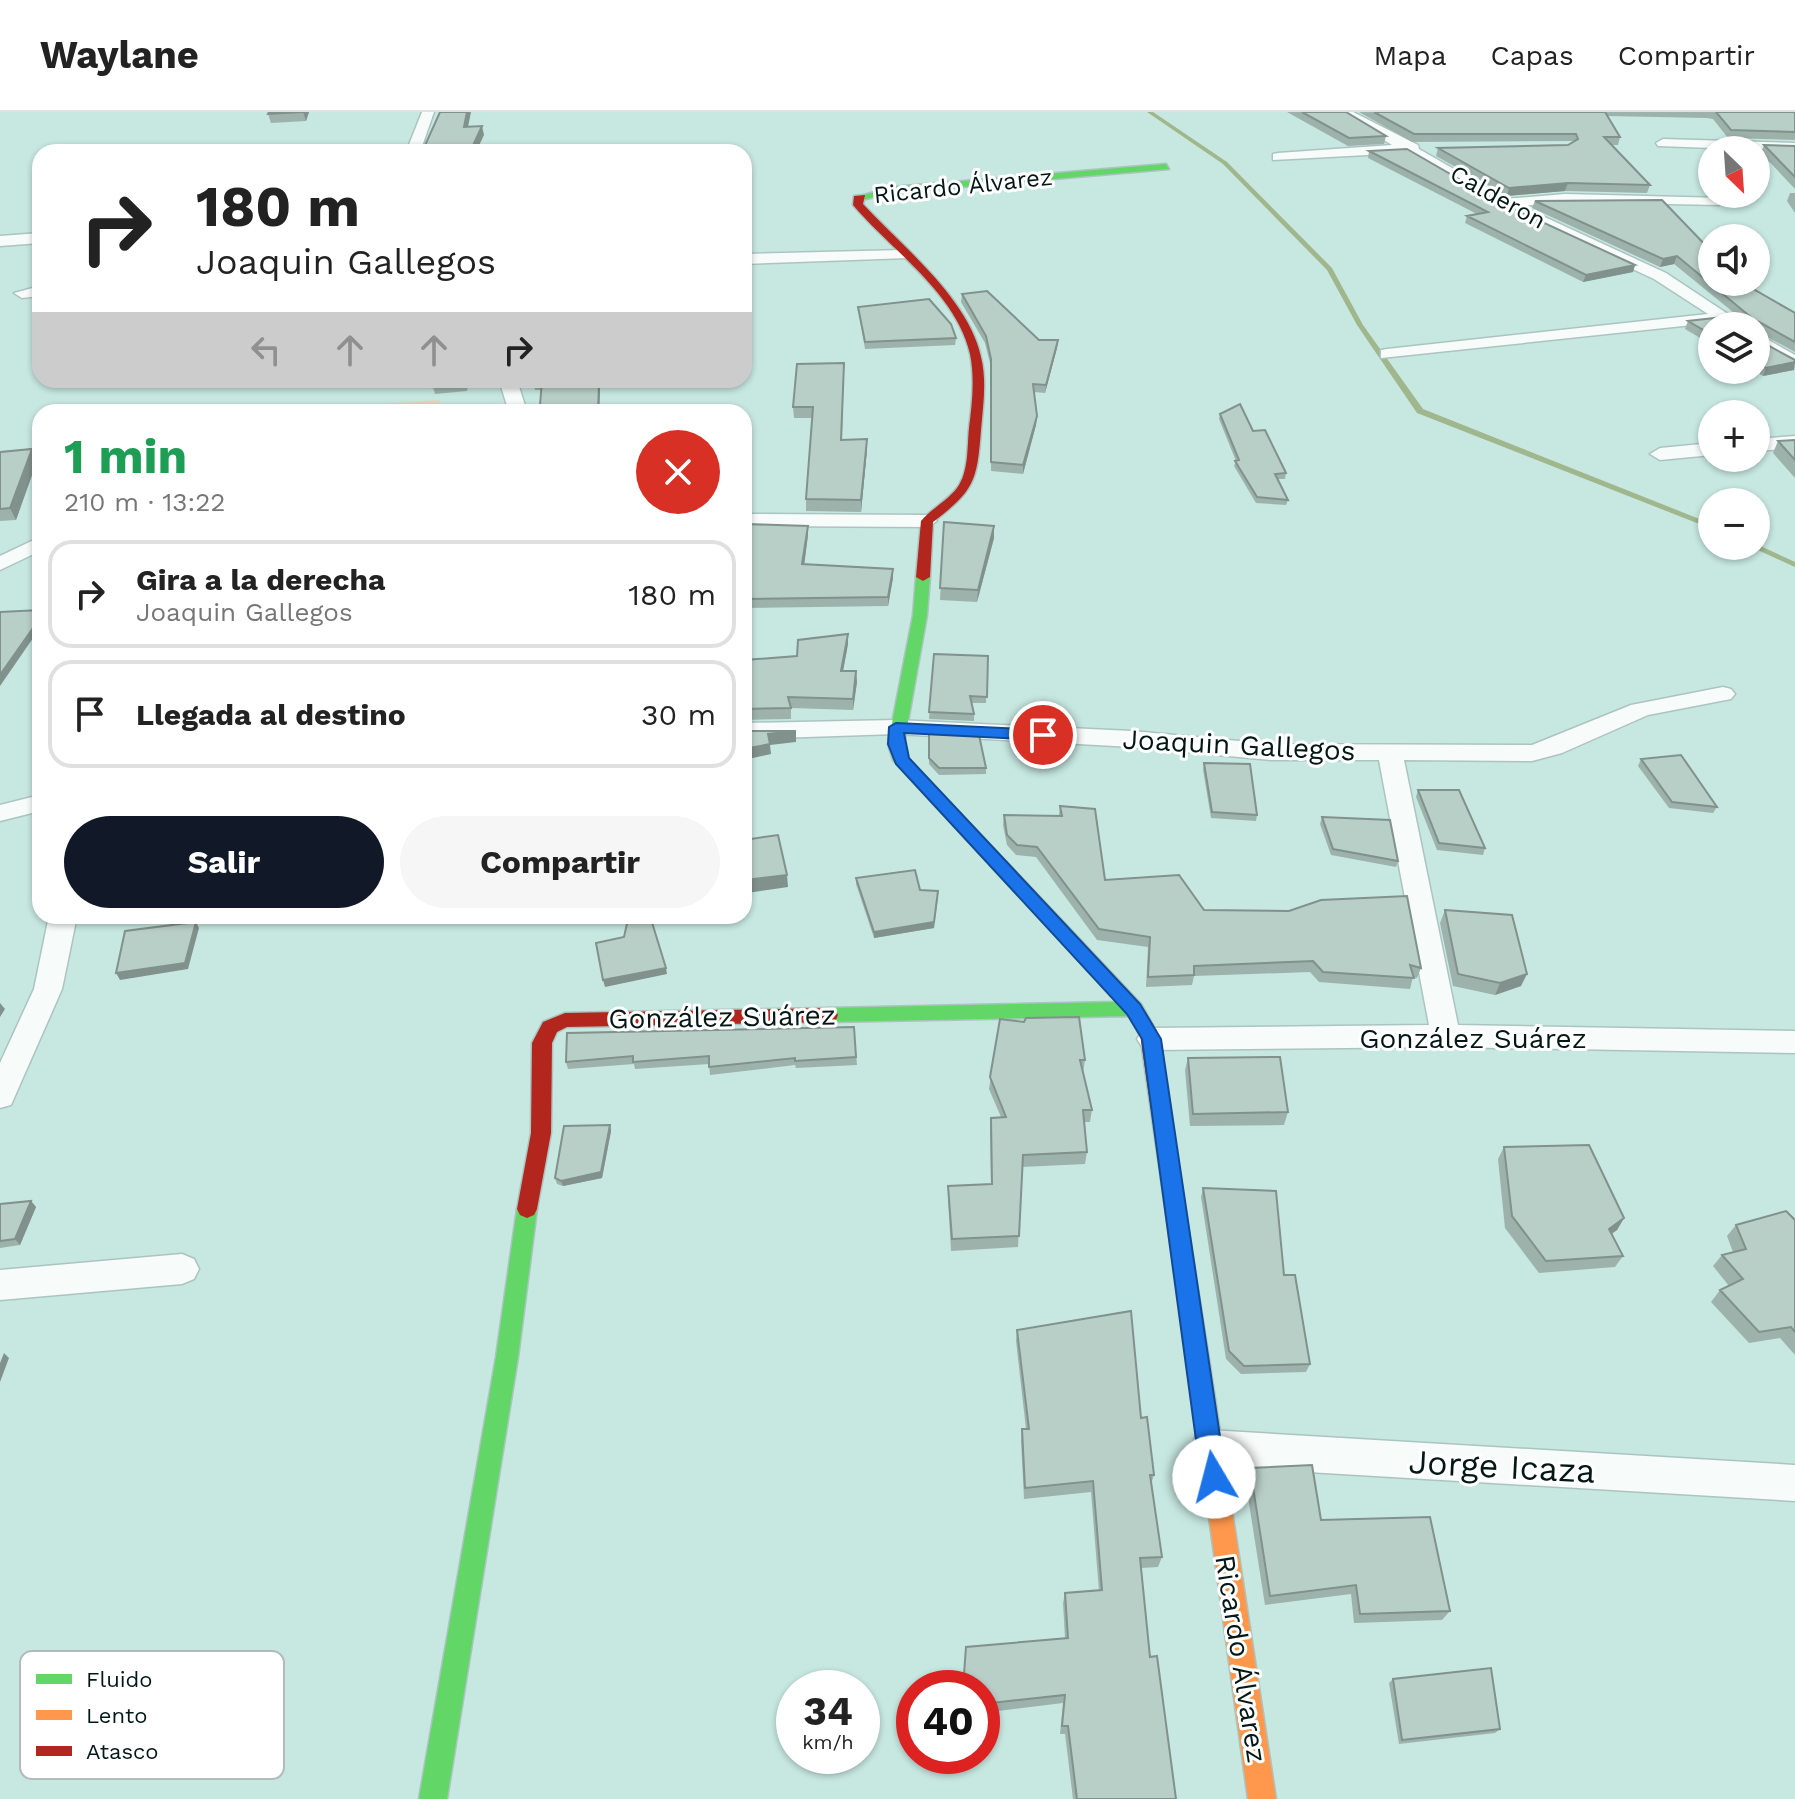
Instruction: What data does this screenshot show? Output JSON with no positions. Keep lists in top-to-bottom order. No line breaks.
{"streets":{"street":["Ricardo Álvarez","Calderon","Joaquin Gallegos","González Suárez","Jorge Icaza"]},"crossings":[["Ricardo Álvarez","Joaquin Gallegos"],["Ricardo Álvarez","González Suárez"],["Ricardo Álvarez","Jorge Icaza"]],"legend":["Fluido","Lento","Atasco"],"north":"bottom right","page":{"header":"Waylane","nav":["Mapa","Capas","Compartir"],"map_buttons":["+","−"],"turn":["180 m","Joaquin Gallegos"],"heading":["1 min","210 m · 13:22"],"list":[{"name":"Gira a la derecha","note":"Joaquin Gallegos","value":"180 m"},{"name":"Llegada al destino","value":"30 m"}],"buttons":["Salir","Compartir"],"speed":"34 km/h","limit":"40"}}
